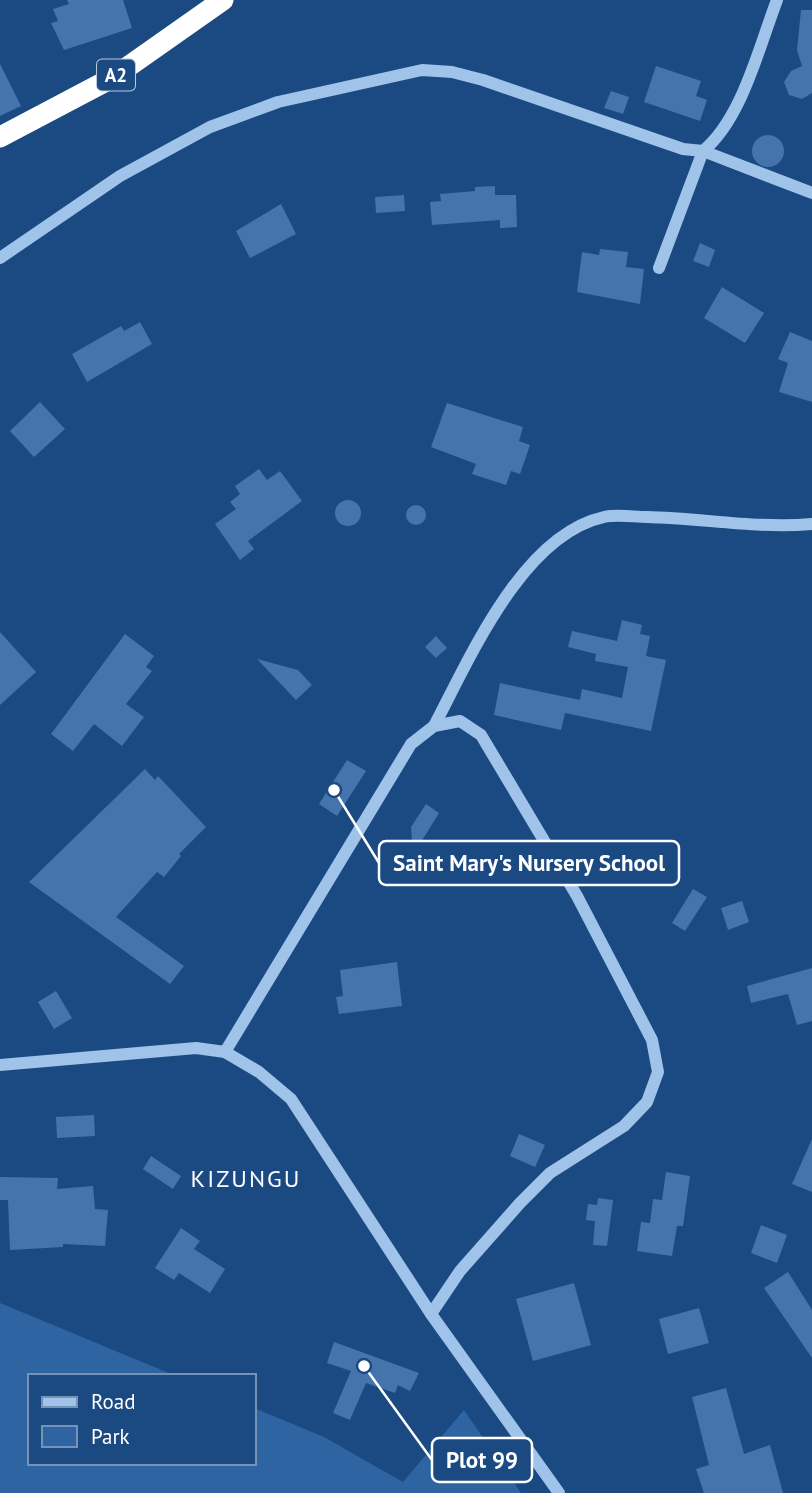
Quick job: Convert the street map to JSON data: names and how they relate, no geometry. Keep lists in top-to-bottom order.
{
  "streets": {
    "highway": ["A2"]
  },
  "districts": ["KIZUNGU"],
  "places": ["Saint Mary's Nursery School", "Plot 99"],
  "legend": ["Road", "Park"]
}
